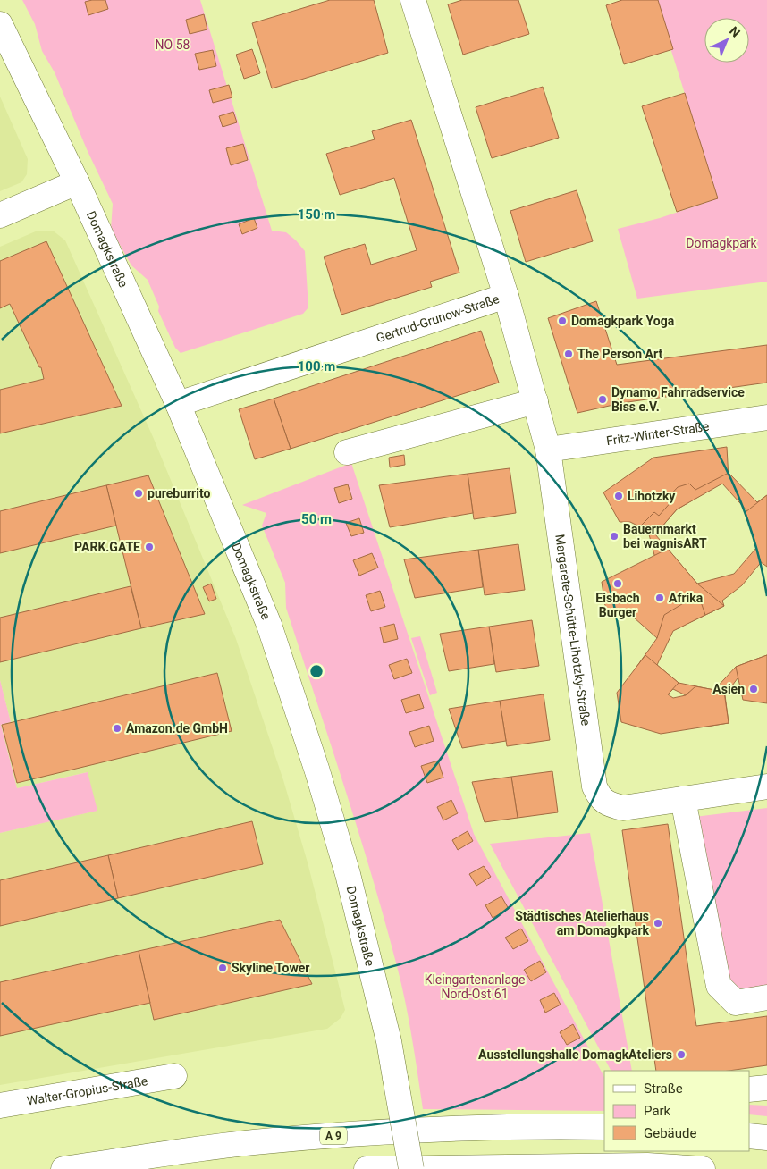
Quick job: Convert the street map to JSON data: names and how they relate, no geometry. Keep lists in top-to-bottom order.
{
  "streets": {
    "main road": [
      "Domagkstraße",
      "Gertrud-Grunow-Straße",
      "Fritz-Winter-Straße",
      "Margarete-Schütte-Lihotzky-Straße",
      "Walter-Gropius-Straße",
      "A 9"
    ]
  },
  "crossings": [
    ["Domagkstraße", "Gertrud-Grunow-Straße"],
    ["Gertrud-Grunow-Straße", "Margarete-Schütte-Lihotzky-Straße"],
    ["Fritz-Winter-Straße", "Margarete-Schütte-Lihotzky-Straße"]
  ],
  "parks": ["NO 58", "Domagkpark", "Kleingartenanlage Nord-Ost 61"],
  "places": [
    "Domagkpark Yoga",
    "The Person Art",
    "Dynamo Fahrradservice Biss e.V.",
    "pureburrito",
    "Lihotzky",
    "Bauernmarkt bei wagnisART",
    "PARK.GATE",
    "Eisbach Burger",
    "Afrika",
    "Asien",
    "Amazon.de GmbH",
    "Städtisches Atelierhaus am Domagkpark",
    "Skyline Tower",
    "Ausstellungshalle DomagkAteliers"
  ],
  "legend": ["Straße", "Park", "Gebäude"],
  "north": "top right",
  "rings": ["150 m", "100 m", "50 m"]
}
